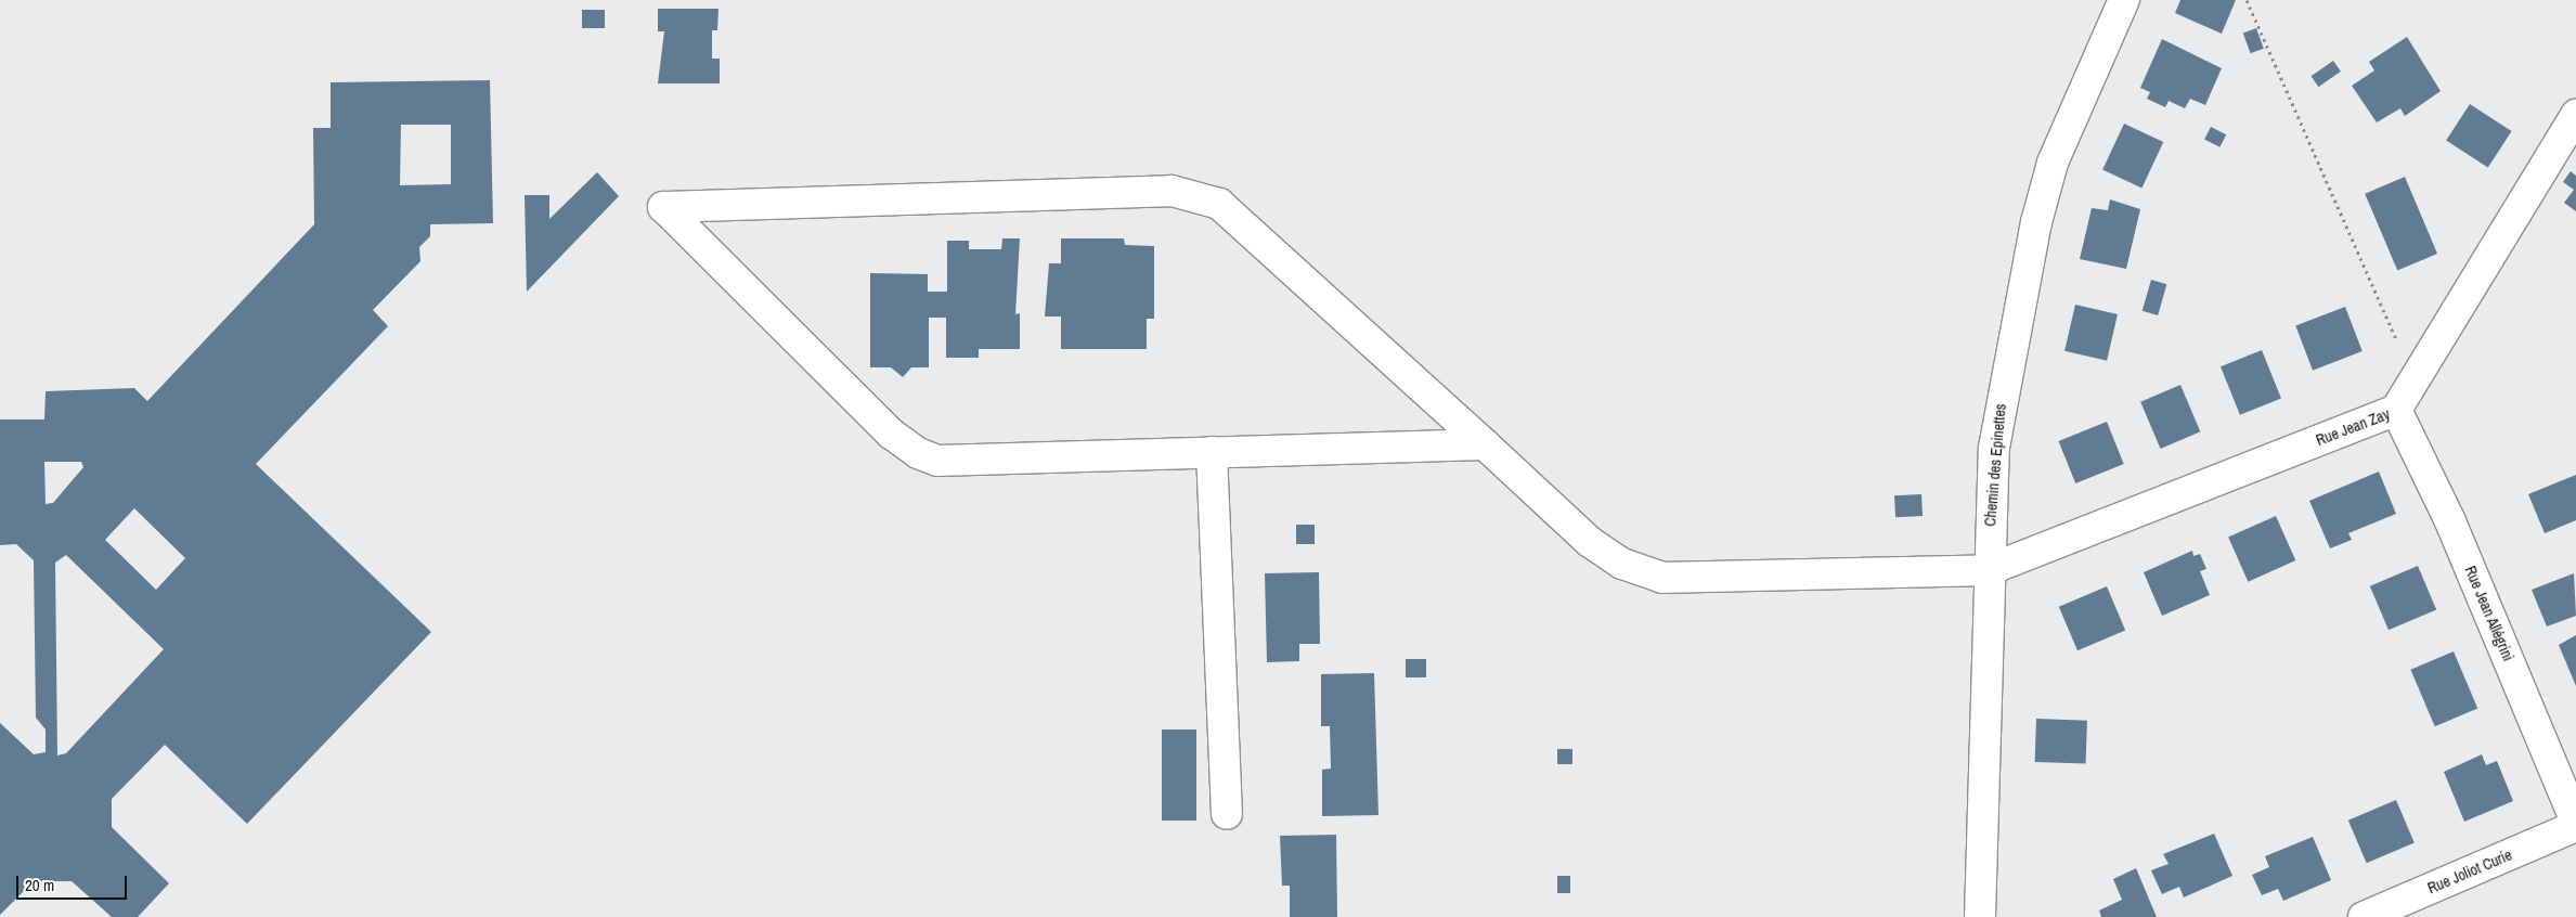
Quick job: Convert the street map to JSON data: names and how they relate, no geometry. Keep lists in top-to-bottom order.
{
  "streets": {
    "street": [
      "Rue Jean Zay",
      "Chemin des Epinettes",
      "Rue Jean Allégrini",
      "Rue Joliot Curie"
    ]
  },
  "crossings": [
    ["Rue Jean Zay", "Chemin des Epinettes"],
    ["Rue Jean Zay", "Rue Jean Allégrini"]
  ],
  "scale_bar": "20 m"
}
